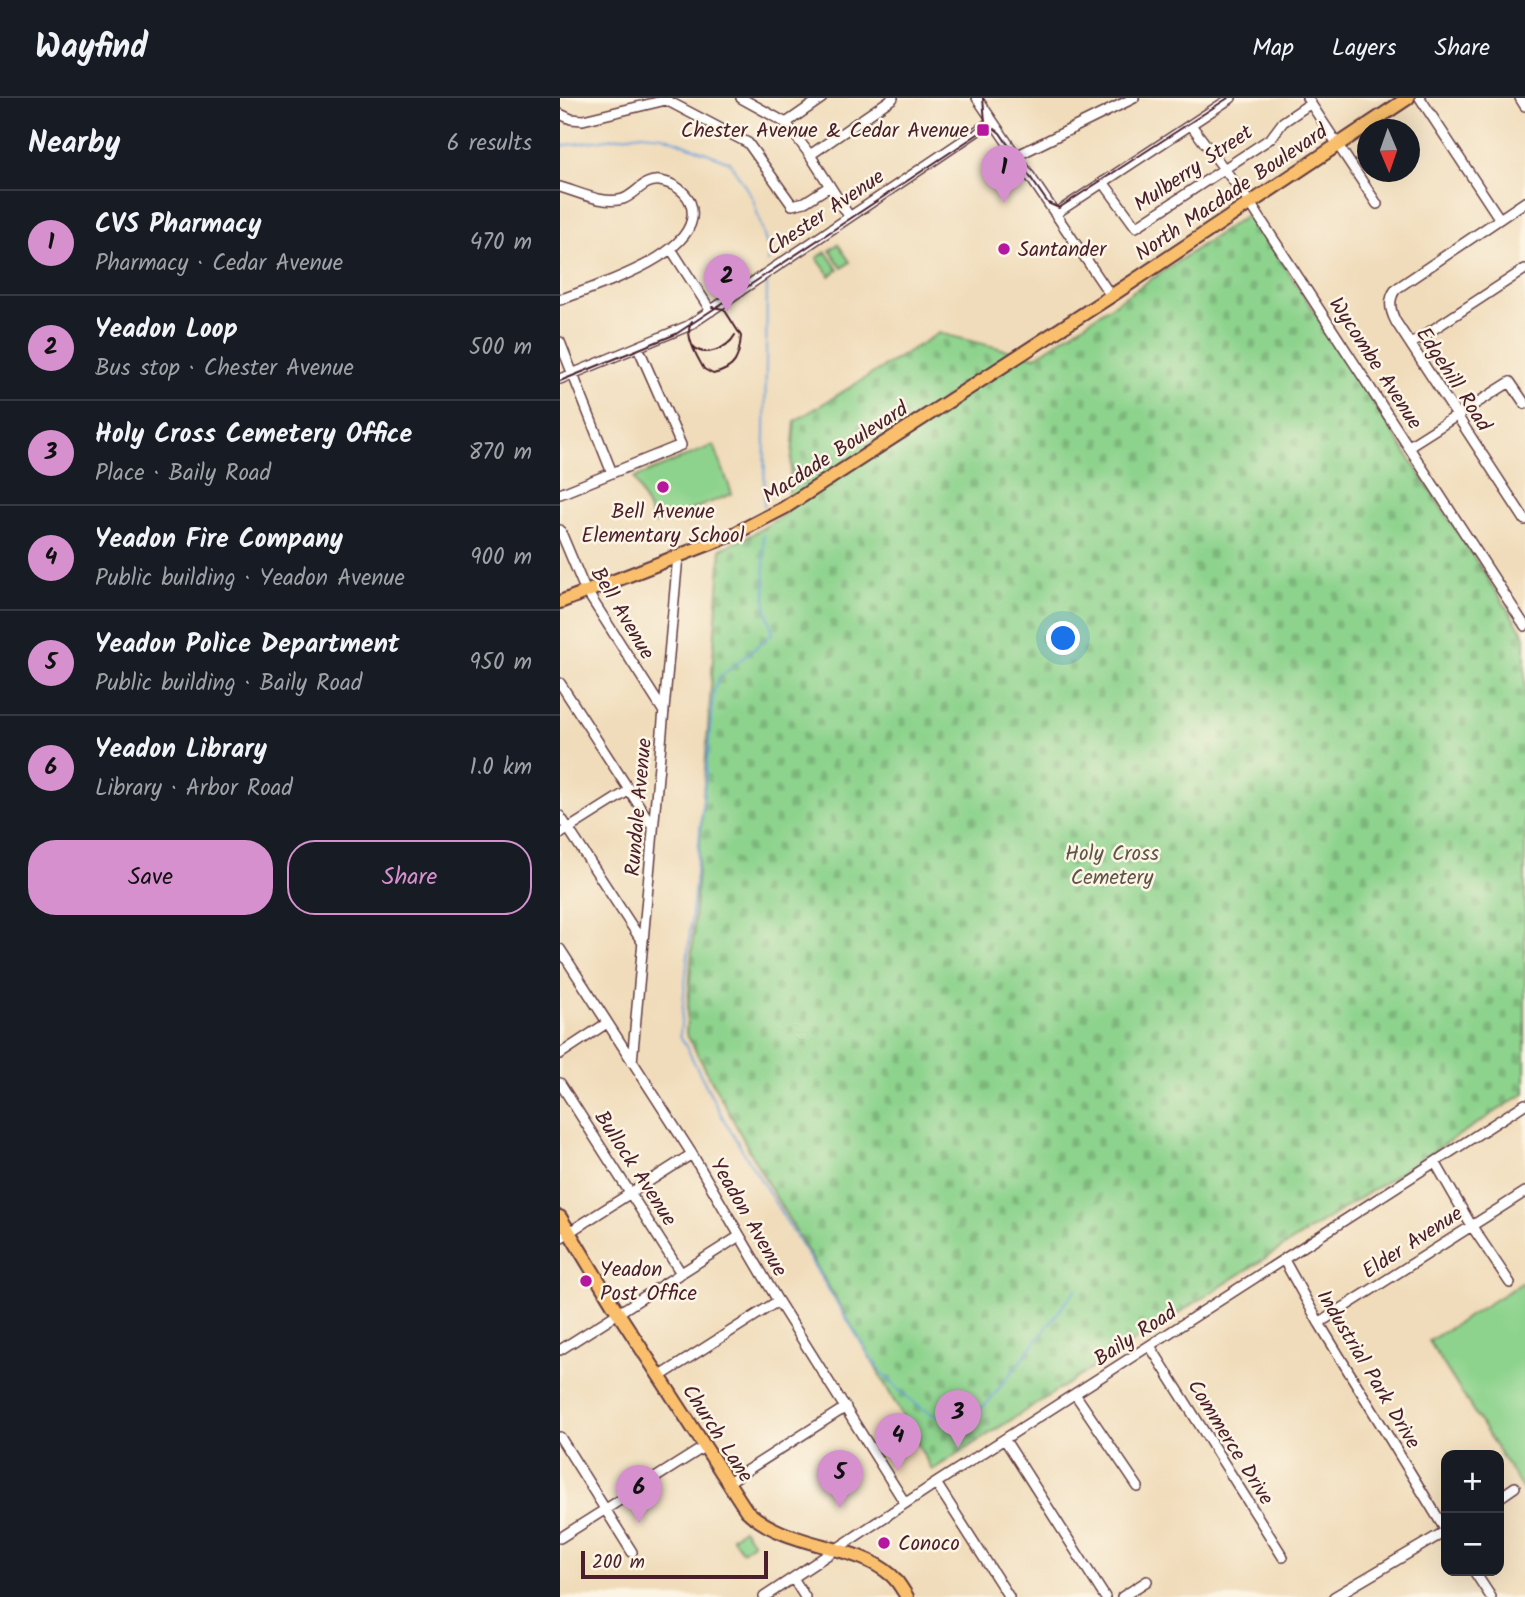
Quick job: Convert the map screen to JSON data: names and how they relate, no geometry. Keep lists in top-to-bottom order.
{
  "streets": {
    "main road": ["North Macdade Boulevard", "Macdade Boulevard", "Church Lane"],
    "street": [
      "Mulberry Street",
      "Chester Avenue",
      "Wycombe Avenue",
      "Edgehill Road",
      "Bell Avenue",
      "Rundale Avenue",
      "Bullock Avenue",
      "Yeadon Avenue",
      "Elder Avenue",
      "Baily Road",
      "Industrial Park Drive",
      "Commerce Drive"
    ]
  },
  "crossings": [
    ["Mulberry Street", "Wycombe Avenue"],
    ["North Macdade Boulevard", "Wycombe Avenue"],
    ["North Macdade Boulevard", "Macdade Boulevard"],
    ["Macdade Boulevard", "Bell Avenue"],
    ["Macdade Boulevard", "Rundale Avenue"],
    ["Bell Avenue", "Rundale Avenue"],
    ["Rundale Avenue", "Yeadon Avenue"],
    ["Yeadon Avenue", "Baily Road"],
    ["Elder Avenue", "Industrial Park Drive"],
    ["Baily Road", "Industrial Park Drive"],
    ["Baily Road", "Church Lane"],
    ["Baily Road", "Commerce Drive"]
  ],
  "parks": ["Holy Cross Cemetery"],
  "places": {
    "transit": ["Chester Avenue & Cedar Avenue"],
    "other": [
      "Santander",
      "Bell Avenue Elementary School",
      "Yeadon Post Office",
      "Conoco"
    ]
  },
  "scale_bar": "200 m",
  "north": "bottom",
  "page": {
    "header": "Wayfind",
    "nav": ["Map", "Layers", "Share"],
    "heading": ["Nearby", "6 results"],
    "pins": [
      "1",
      "2",
      "3",
      "4",
      "5",
      "6"
    ],
    "list": [
      {
        "mark": "1",
        "name": "CVS Pharmacy",
        "note": "Pharmacy · Cedar Avenue",
        "value": "470 m"
      },
      {
        "mark": "2",
        "name": "Yeadon Loop",
        "note": "Bus stop · Chester Avenue",
        "value": "500 m"
      },
      {
        "mark": "3",
        "name": "Holy Cross Cemetery Office",
        "note": "Place · Baily Road",
        "value": "870 m"
      },
      {
        "mark": "4",
        "name": "Yeadon Fire Company",
        "note": "Public building · Yeadon Avenue",
        "value": "900 m"
      },
      {
        "mark": "5",
        "name": "Yeadon Police Department",
        "note": "Public building · Baily Road",
        "value": "950 m"
      },
      {
        "mark": "6",
        "name": "Yeadon Library",
        "note": "Library · Arbor Road",
        "value": "1.0 km"
      }
    ],
    "buttons": ["Save", "Share"],
    "map_buttons": ["+", "−"],
    "scale": "200 m"
  }
}
